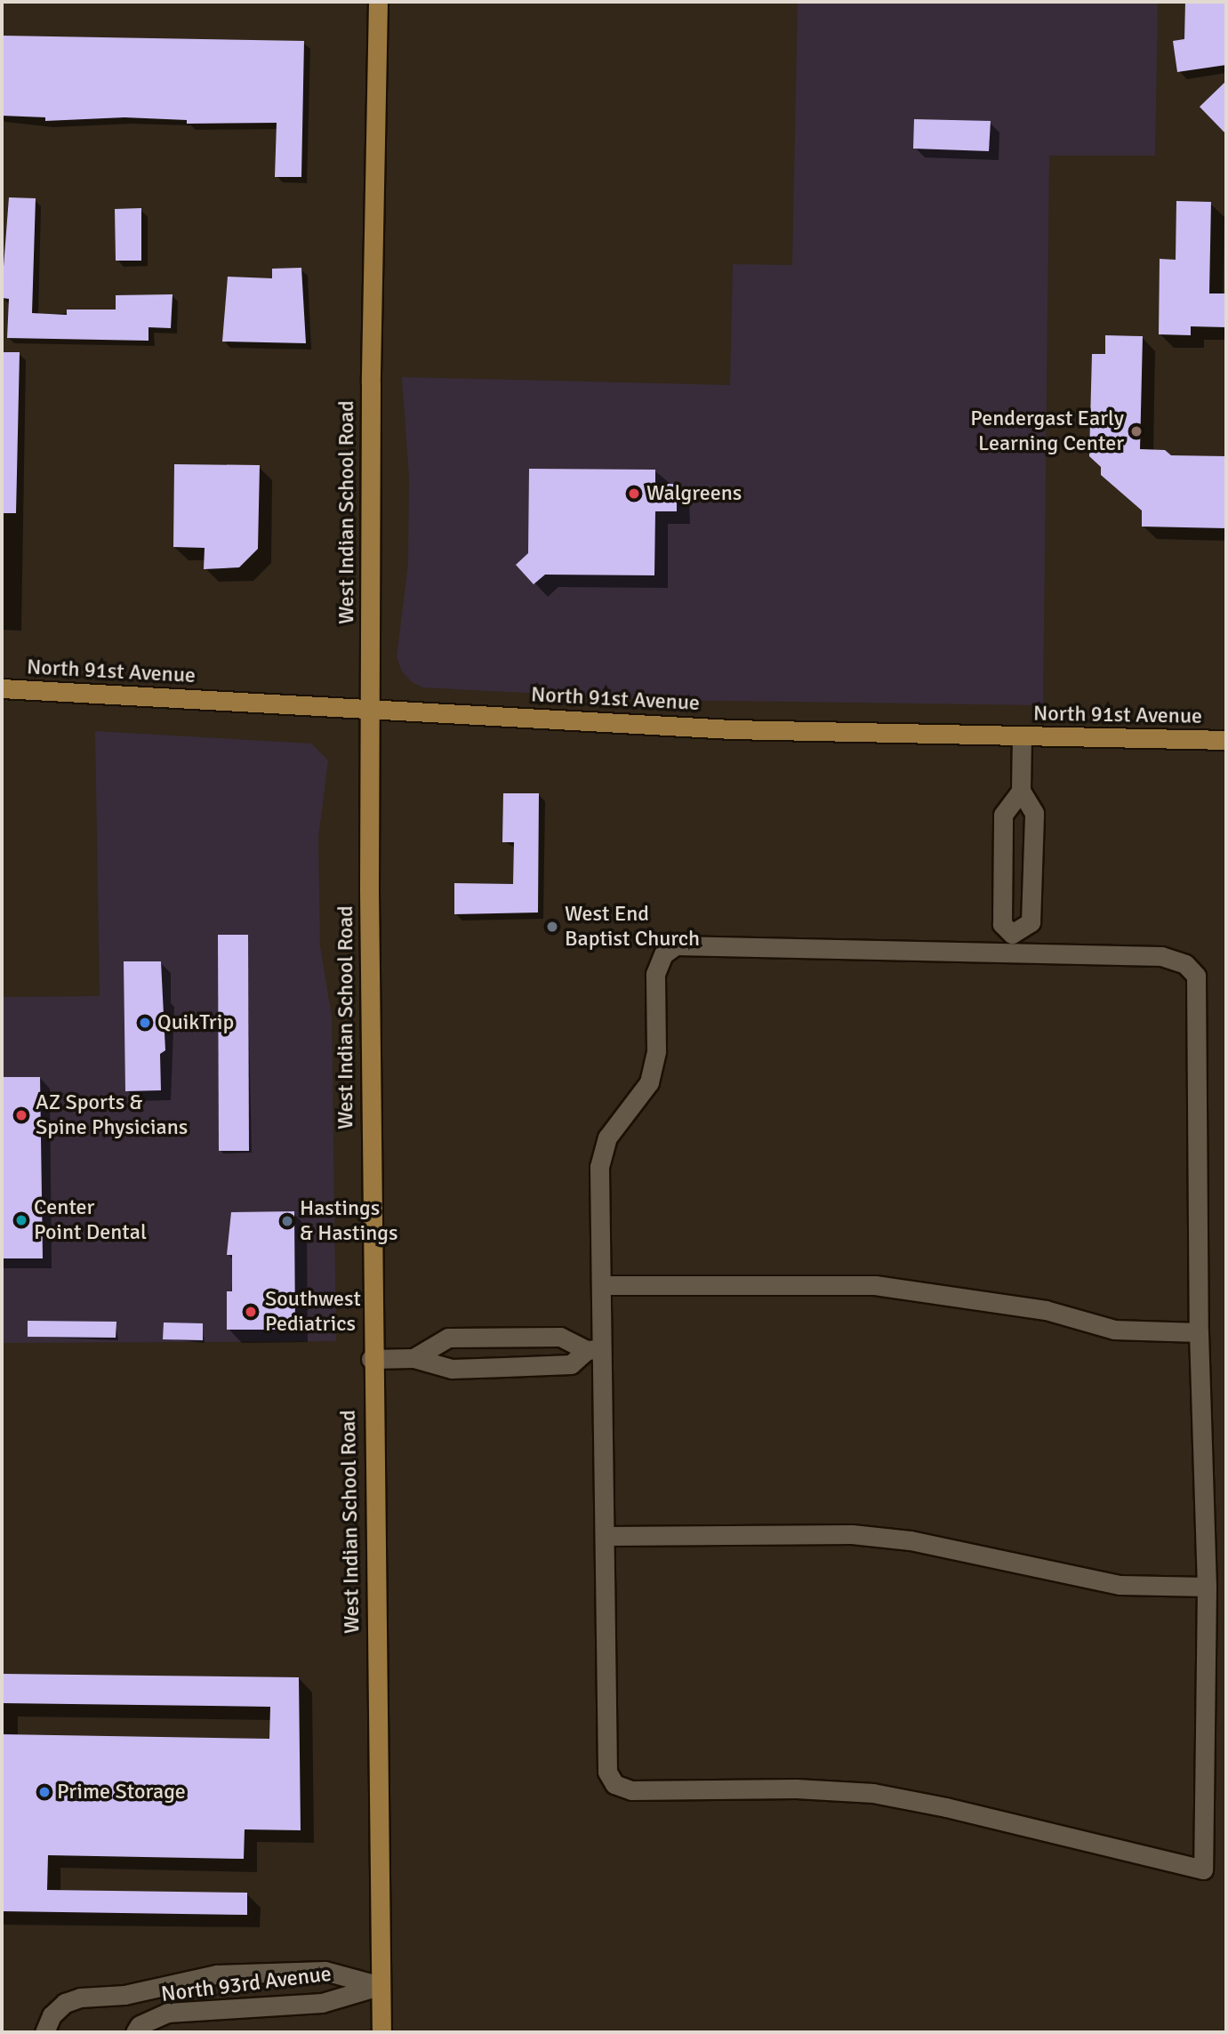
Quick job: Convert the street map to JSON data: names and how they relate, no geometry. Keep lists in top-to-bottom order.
{
  "streets": {
    "main road": ["West Indian School Road", "North 91st Avenue"],
    "street": ["North 93rd Avenue"]
  },
  "crossings": [
    ["West Indian School Road", "North 91st Avenue"],
    ["West Indian School Road", "North 93rd Avenue"]
  ],
  "places": [
    "Pendergast Early Learning Center",
    "Walgreens",
    "West End Baptist Church",
    "QuikTrip",
    "AZ Sports & Spine Physicians",
    "Center Point Dental",
    "Hastings & Hastings",
    "Southwest Pediatrics",
    "Prime Storage"
  ]
}
